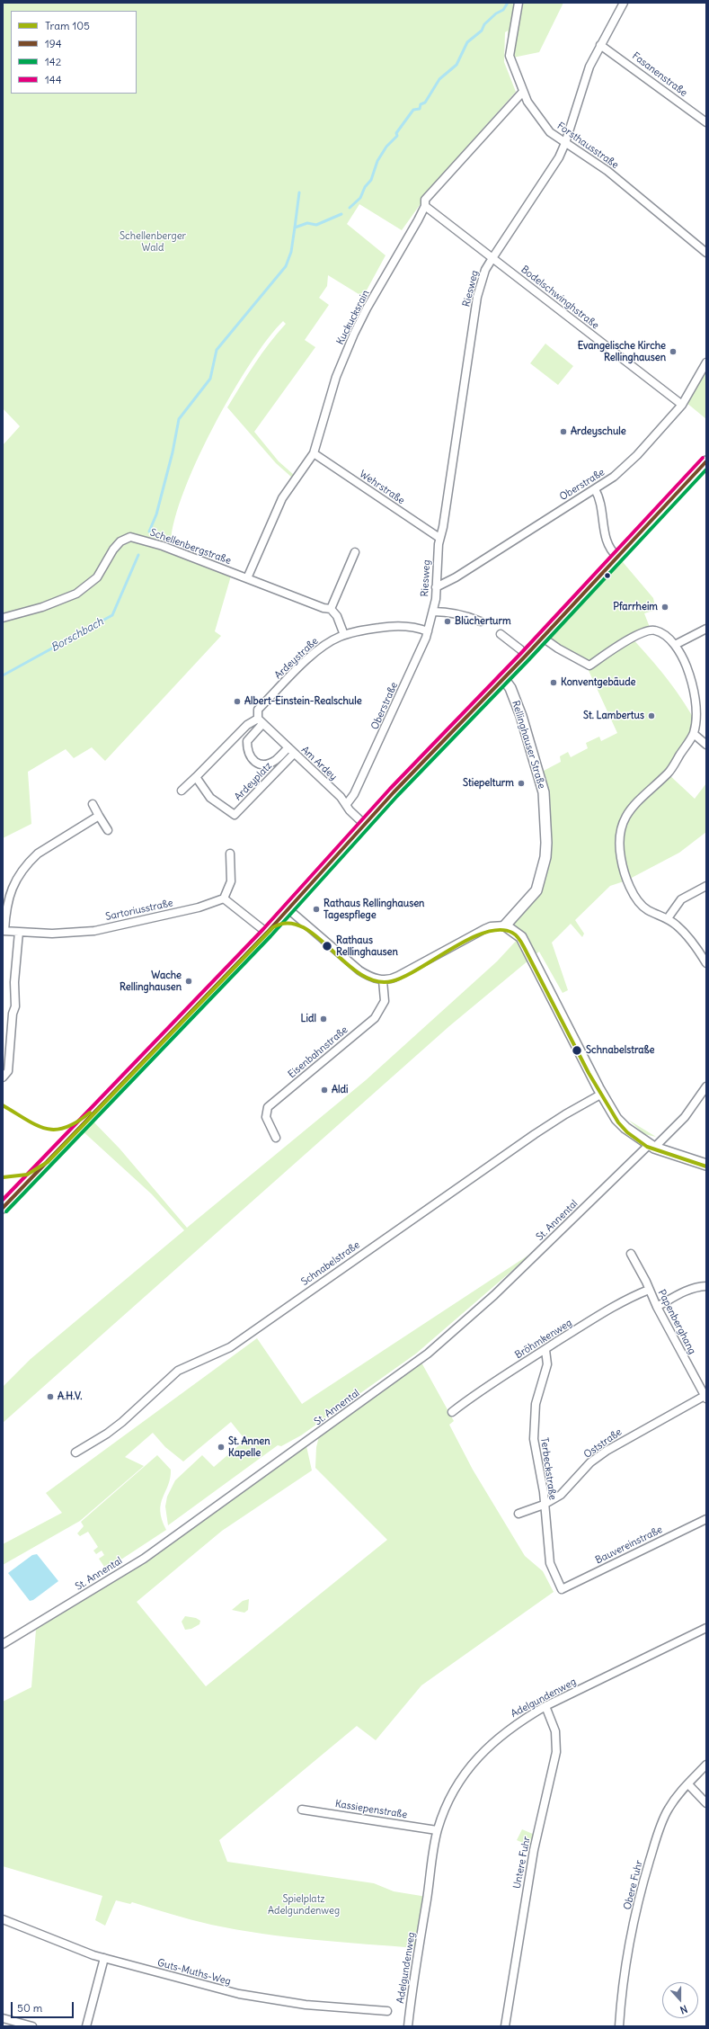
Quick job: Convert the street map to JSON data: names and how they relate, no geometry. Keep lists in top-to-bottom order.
{
  "streets": {
    "main road": ["Rellinghauser Straße"],
    "street": [
      "Fasanenstraße",
      "Forsthausstraße",
      "Riesweg",
      "Bodelschwinghstraße",
      "Kuckucksrain",
      "Oberstraße",
      "Wehrstraße",
      "Schellenbergstraße",
      "Ardeystraße",
      "Am Ardey",
      "Ardeyplatz",
      "Sartoriusstraße",
      "Eisenbahnstraße",
      "St. Annental",
      "Schnabelstraße",
      "Papenberghang",
      "Bröhmkenweg",
      "Oststraße",
      "Terbeckstraße",
      "Bauvereinstraße",
      "Adelgundenweg",
      "Kassiepenstraße",
      "Untere Fuhr",
      "Obere Fuhr",
      "Guts-Muths-Weg"
    ]
  },
  "crossings": [
    ["Fasanenstraße", "Riesweg"],
    ["Forsthausstraße", "Riesweg"],
    ["Forsthausstraße", "Kuckucksrain"],
    ["Riesweg", "Bodelschwinghstraße"],
    ["Riesweg", "Oberstraße"],
    ["Riesweg", "Wehrstraße"],
    ["Bodelschwinghstraße", "Kuckucksrain"],
    ["Bodelschwinghstraße", "Oberstraße"],
    ["Kuckucksrain", "Wehrstraße"],
    ["Kuckucksrain", "Schellenbergstraße"],
    ["Oberstraße", "Ardeystraße"],
    ["Oberstraße", "Am Ardey"],
    ["Ardeystraße", "Am Ardey"],
    ["Ardeystraße", "Ardeyplatz"],
    ["Am Ardey", "Ardeyplatz"],
    ["Papenberghang", "Bröhmkenweg"],
    ["Papenberghang", "Oststraße"],
    ["Bröhmkenweg", "Terbeckstraße"],
    ["Oststraße", "Terbeckstraße"],
    ["Terbeckstraße", "Bauvereinstraße"],
    ["Adelgundenweg", "Kassiepenstraße"],
    ["Adelgundenweg", "Untere Fuhr"]
  ],
  "water": ["Borschbach"],
  "parks": ["Schellenberger Wald", "Spielplatz Adelgundenweg"],
  "places": [
    "Evangelische Kirche Rellinghausen",
    "Ardeyschule",
    "Pfarrheim",
    "Blücherturm",
    "Konventgebäude",
    "Albert-Einstein-Realschule",
    "St. Lambertus",
    "Stiepelturm",
    "Rathaus Rellinghausen Tagespflege",
    "Rathaus Rellinghausen",
    "Wache Rellinghausen",
    "Lidl",
    "Schnabelstraße",
    "Aldi",
    "A.H.V.",
    "St. Annen Kapelle"
  ],
  "lines": [
    "transit line 144",
    "transit line 194",
    "transit line 142",
    "tram line 105"
  ],
  "legend": [
    "Tram 105",
    "194",
    "142",
    "144"
  ],
  "scale_bar": "50 m",
  "north": "bottom"
}
